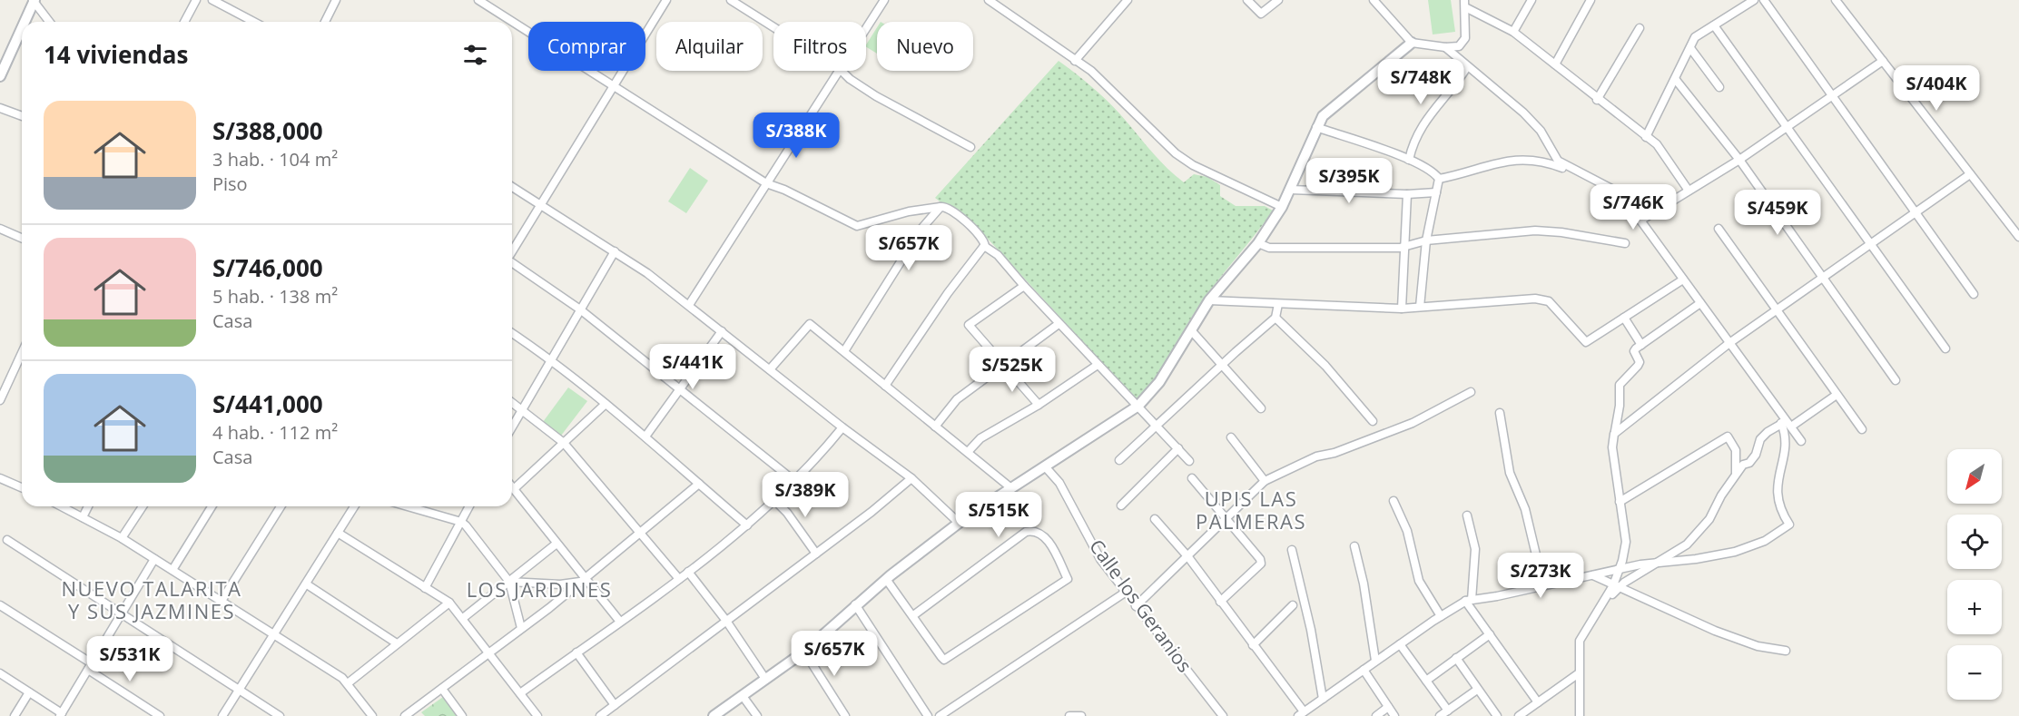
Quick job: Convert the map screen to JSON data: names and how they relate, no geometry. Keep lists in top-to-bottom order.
{
  "streets": {
    "street": ["Calle los Geranios"]
  },
  "districts": ["UPIS LAS PALMERAS", "NUEVO TALARITA Y SUS JAZMINES", "LOS JARDINES"],
  "north": "bottom left",
  "page": {
    "chip": [
      "Comprar",
      "Alquilar",
      "Filtros",
      "Nuevo"
    ],
    "heading": "14 viviendas",
    "price": [
      "S/748K",
      "S/404K",
      "S/388K",
      "S/395K",
      "S/746K",
      "S/459K",
      "S/657K",
      "S/441K",
      "S/525K",
      "S/389K",
      "S/515K",
      "S/273K",
      "S/657K",
      "S/531K"
    ],
    "list": [
      {
        "name": "S/388,000",
        "note": "3 hab. · 104 m² · Piso"
      },
      {
        "name": "S/746,000",
        "note": "5 hab. · 138 m² · Casa"
      },
      {
        "name": "S/441,000",
        "note": "4 hab. · 112 m² · Casa"
      }
    ],
    "map_buttons": ["+", "−"]
  }
}
